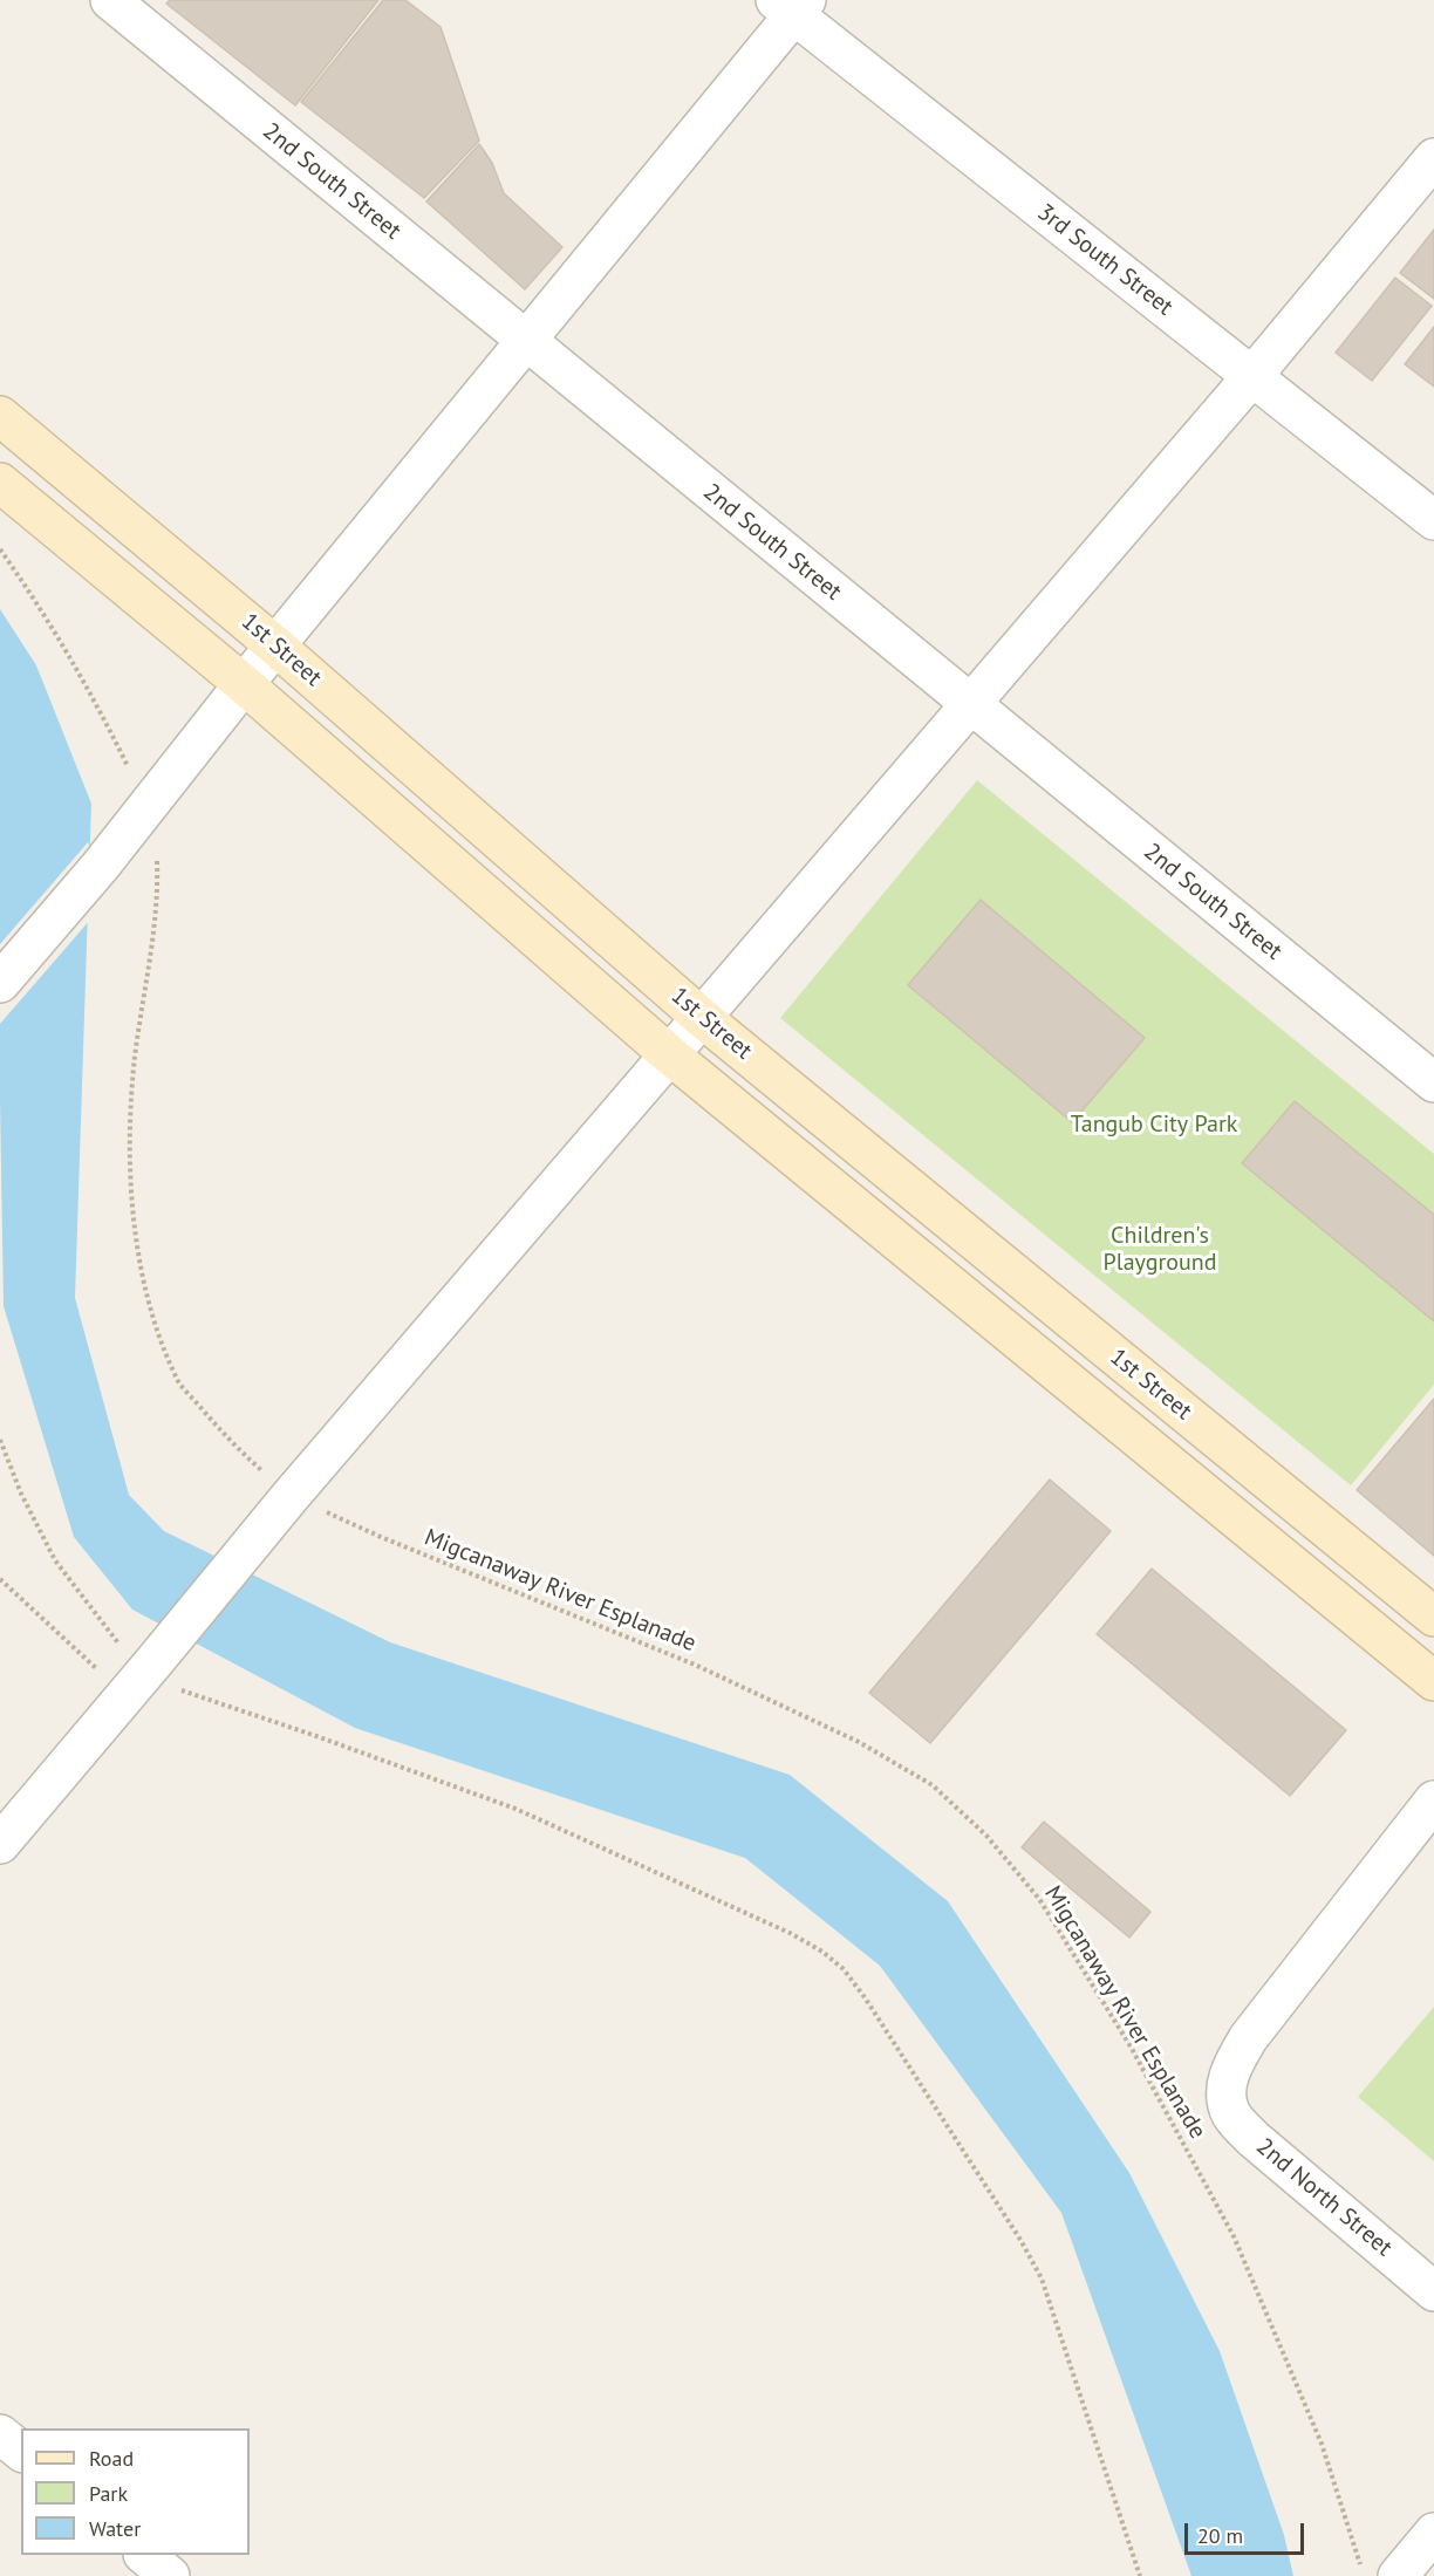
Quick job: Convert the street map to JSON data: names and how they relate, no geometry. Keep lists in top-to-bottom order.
{
  "streets": {
    "main road": ["1st Street"],
    "street": ["2nd South Street", "3rd South Street", "2nd North Street"],
    "path": ["Migcanaway River Esplanade"]
  },
  "parks": ["Tangub City Park", "Children's Playground"],
  "legend": ["Road", "Park", "Water"],
  "scale_bar": "20 m"
}
